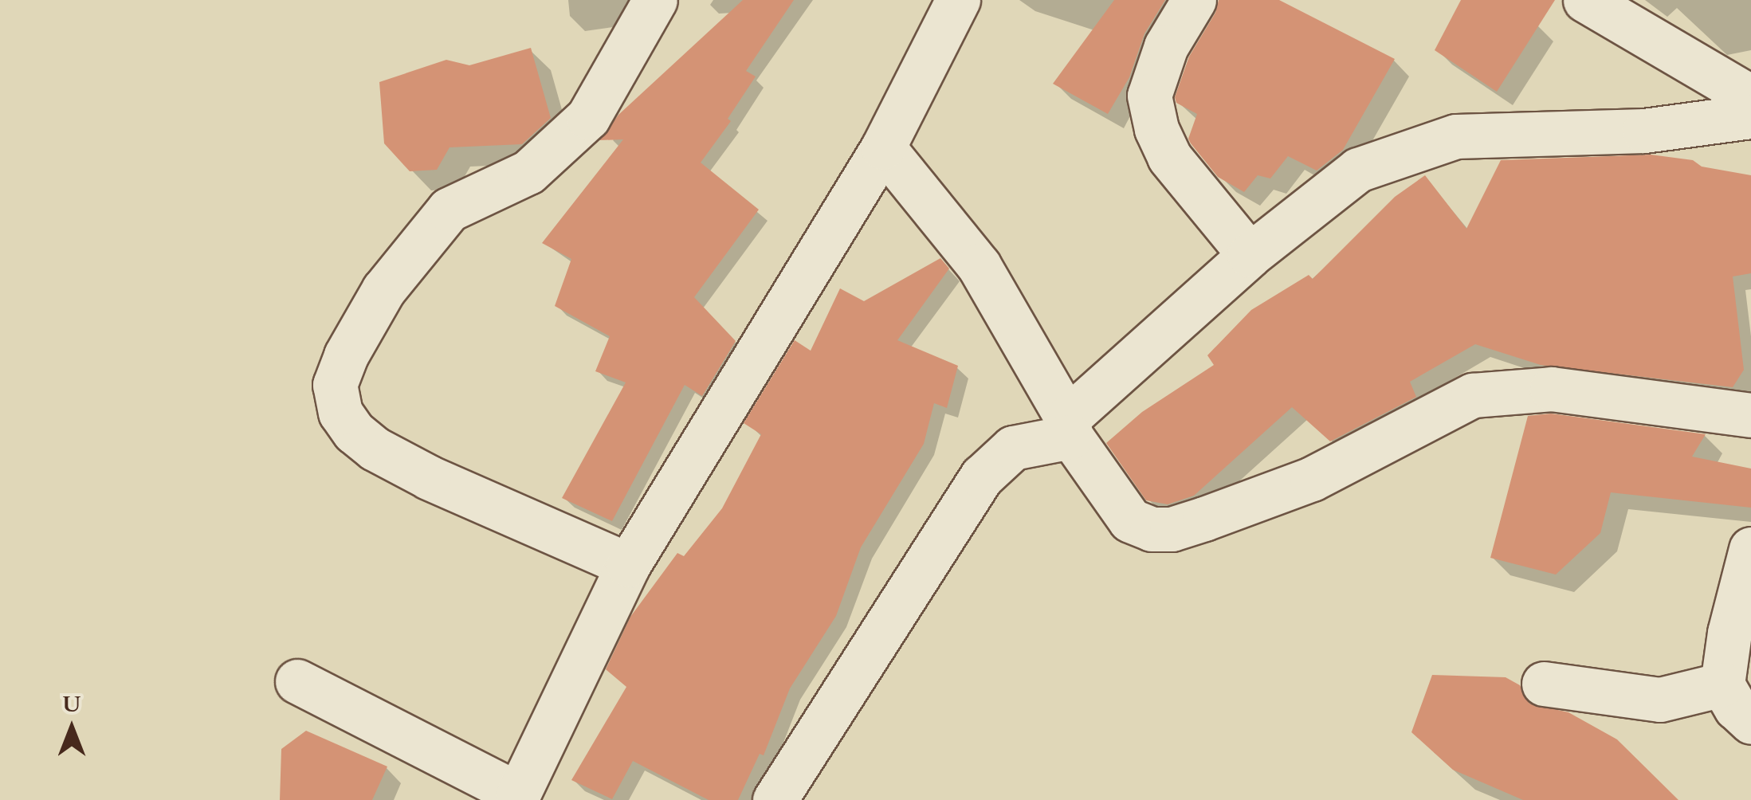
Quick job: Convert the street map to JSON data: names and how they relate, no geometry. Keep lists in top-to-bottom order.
{
  "north": "top"
}
